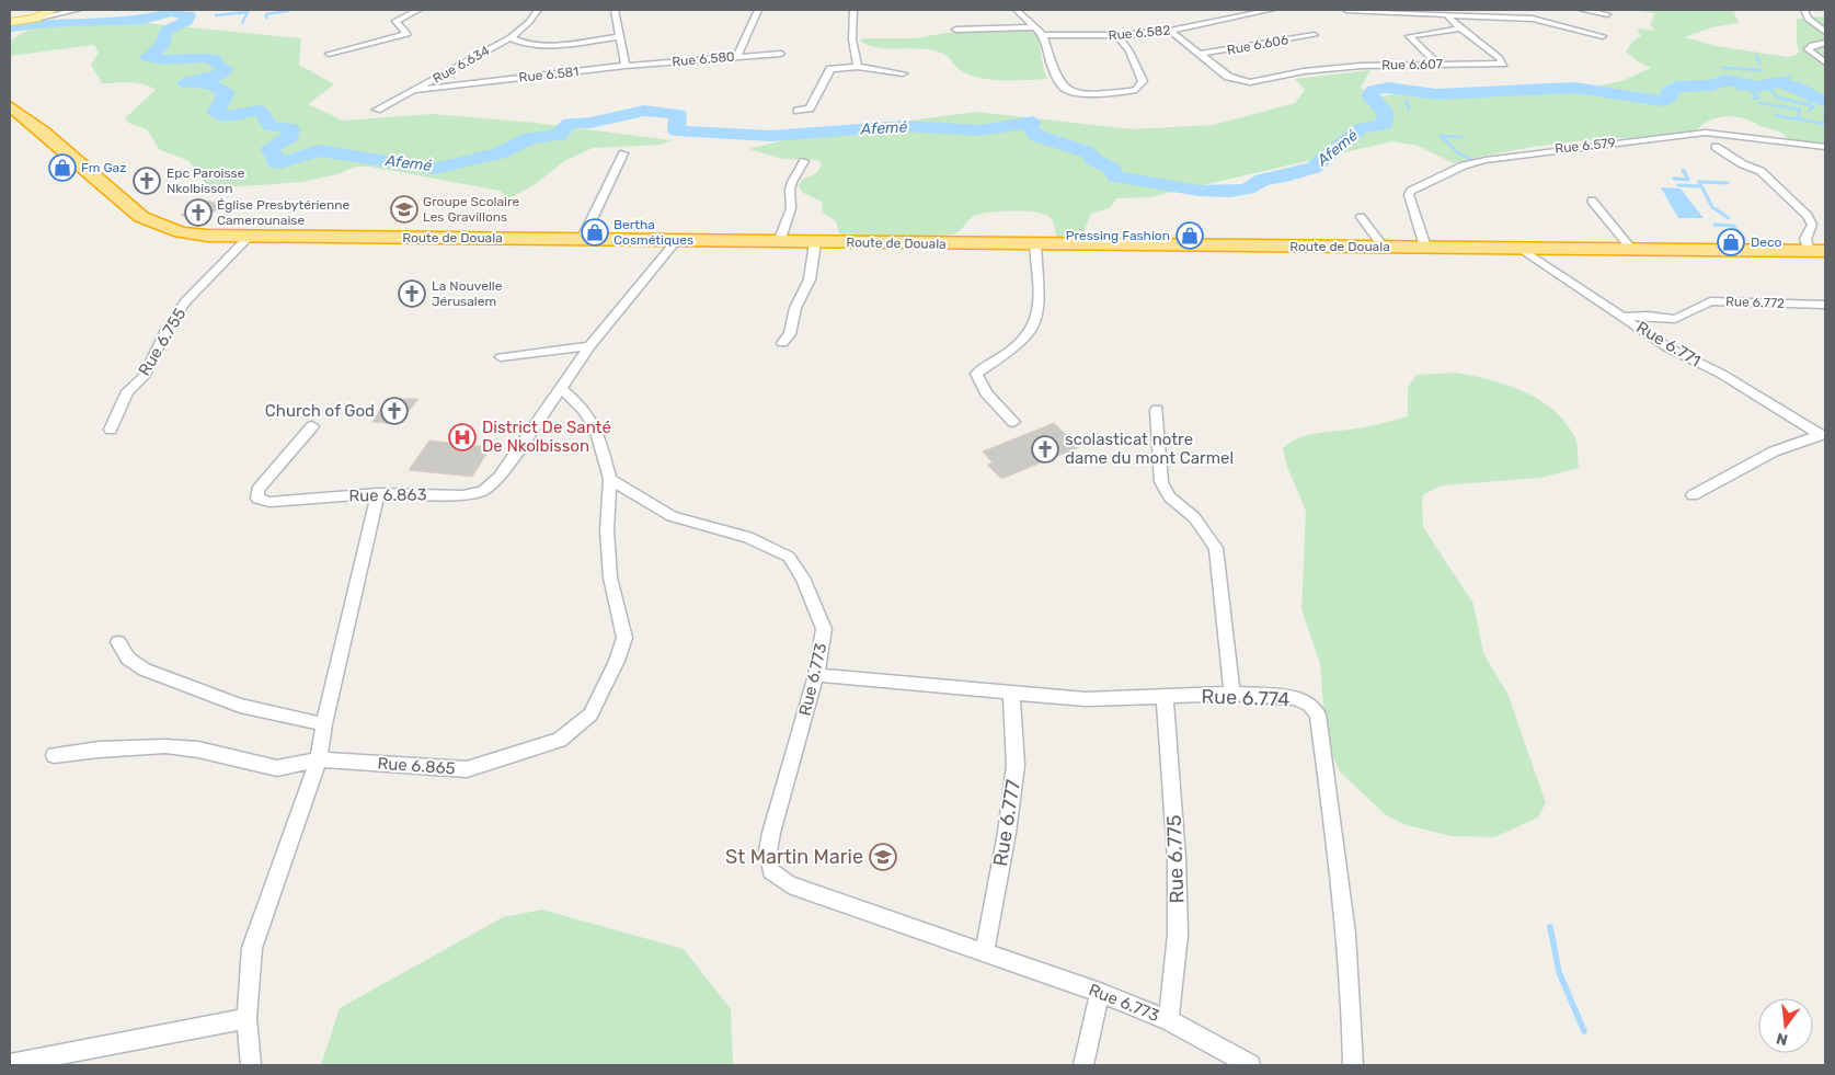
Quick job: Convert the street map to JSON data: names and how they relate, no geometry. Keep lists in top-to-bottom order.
{
  "streets": {
    "highway": ["Route de Douala"],
    "street": [
      "Rue 6.582",
      "Rue 6.606",
      "Rue 6.580",
      "Rue 6.634",
      "Rue 6.607",
      "Rue 6.581",
      "Rue 6.579",
      "Rue 6.772",
      "Rue 6.755",
      "Rue 6.771",
      "Rue 6.863",
      "Rue 6.773",
      "Rue 6.774",
      "Rue 6.865",
      "Rue 6.777",
      "Rue 6.775"
    ]
  },
  "crossings": [
    ["Rue 6.606", "Rue 6.607"],
    ["Rue 6.580", "Rue 6.581"],
    ["Rue 6.634", "Rue 6.581"],
    ["Rue 6.579", "Route de Douala"],
    ["Route de Douala", "Rue 6.755"],
    ["Route de Douala", "Rue 6.771"],
    ["Rue 6.772", "Rue 6.771"],
    ["Rue 6.773", "Rue 6.774"],
    ["Rue 6.773", "Rue 6.865"],
    ["Rue 6.773", "Rue 6.777"],
    ["Rue 6.773", "Rue 6.775"],
    ["Rue 6.774", "Rue 6.777"],
    ["Rue 6.774", "Rue 6.775"]
  ],
  "water": ["Afemé"],
  "places": {
    "shop": [
      "Fm Gaz",
      "Bertha Cosmétiques",
      "Pressing Fashion",
      "Deco"
    ],
    "church": [
      "Epc Paroisse Nkolbisson",
      "Église Presbytérienne Camerounaise",
      "La Nouvelle Jérusalem",
      "Church of God",
      "scolasticat notre dame du mont Carmel"
    ],
    "school or university": ["Groupe Scolaire Les Gravillons", "St Martin Marie"],
    "hospital": ["District De Santé De Nkolbisson"]
  },
  "north": "bottom"
}
